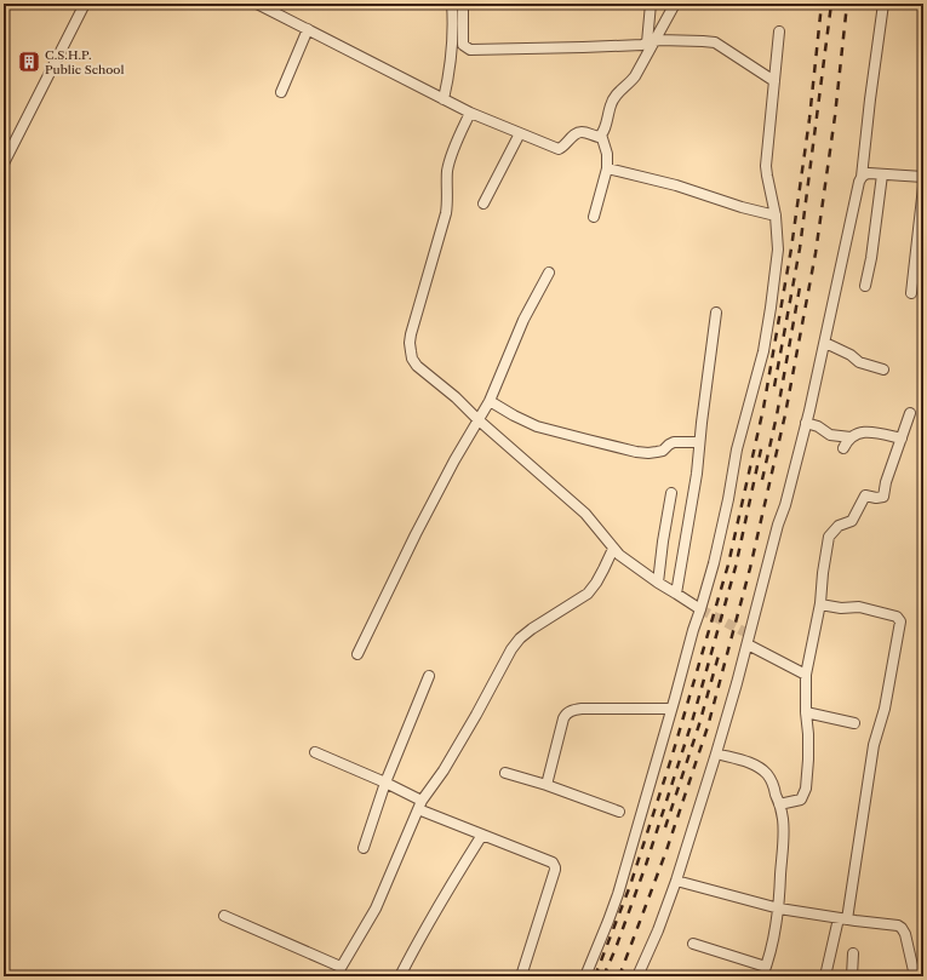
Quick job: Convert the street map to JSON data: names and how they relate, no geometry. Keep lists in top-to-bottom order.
{
  "places": {
    "building": ["C.S.H.P. Public School"]
  }
}
